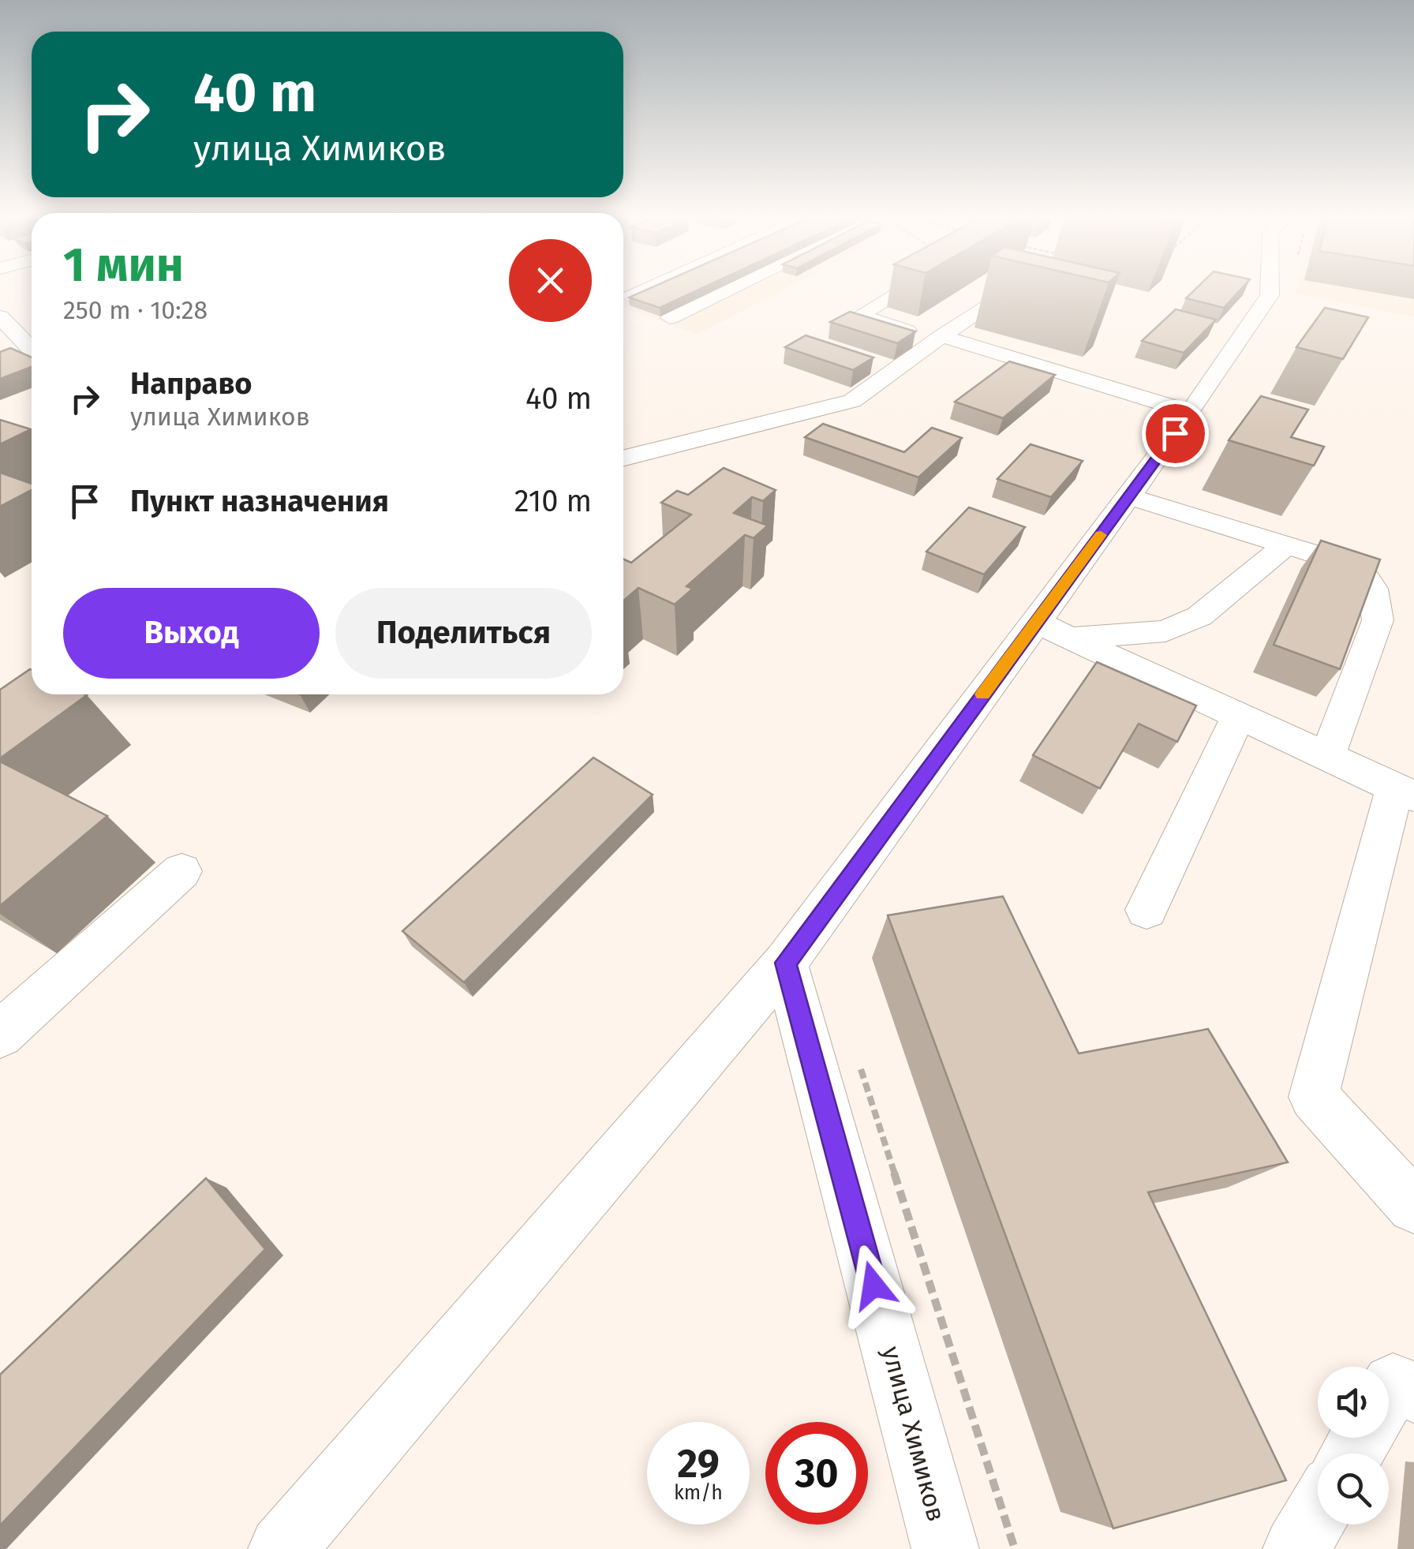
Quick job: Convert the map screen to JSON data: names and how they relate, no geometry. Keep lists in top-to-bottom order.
{
  "streets": {
    "street": ["улица Химиков"]
  },
  "page": {
    "turn": ["40 m", "улица Химиков"],
    "heading": ["1 мин", "250 m · 10:28"],
    "list": [
      {
        "name": "Направо",
        "note": "улица Химиков",
        "value": "40 m"
      },
      {
        "name": "Пункт назначения",
        "value": "210 m"
      }
    ],
    "buttons": ["Выход", "Поделиться"],
    "speed": "29 km/h",
    "limit": "30"
  }
}
